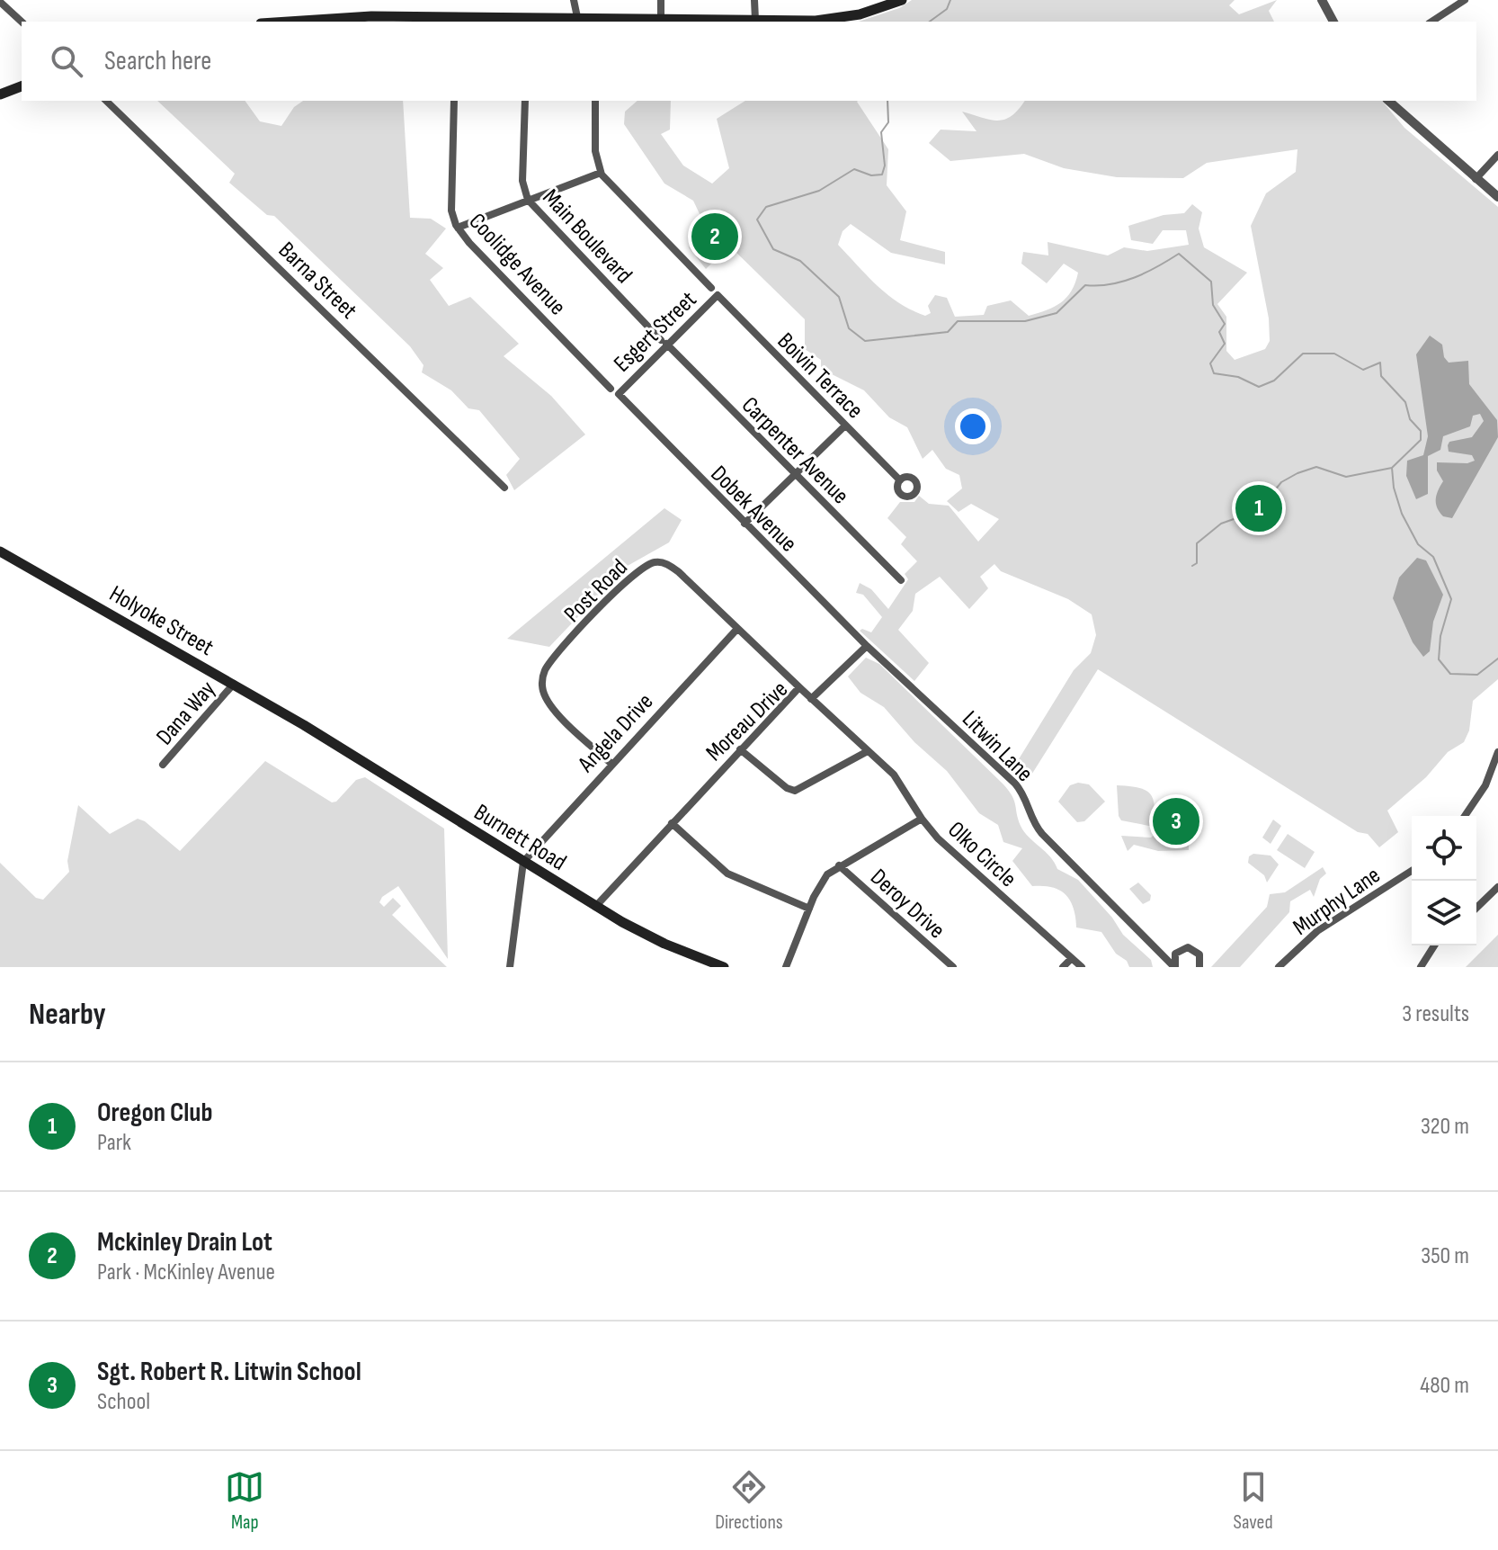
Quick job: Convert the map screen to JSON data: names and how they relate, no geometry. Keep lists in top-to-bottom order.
{
  "streets": {
    "main road": ["Holyoke Street", "Burnett Road"],
    "street": [
      "Main Boulevard",
      "Coolidge Avenue",
      "Barna Street",
      "Esgert Street",
      "Boivin Terrace",
      "Carpenter Avenue",
      "Dobek Avenue",
      "Post Road",
      "Dana Way",
      "Moreau Drive",
      "Angela Drive",
      "Litwin Lane",
      "Olko Circle",
      "Murphy Lane",
      "Deroy Drive"
    ]
  },
  "crossings": [
    ["Main Boulevard", "Esgert Street"],
    ["Main Boulevard", "Carpenter Avenue"],
    ["Esgert Street", "Boivin Terrace"],
    ["Esgert Street", "Carpenter Avenue"],
    ["Esgert Street", "Dobek Avenue"],
    ["Dobek Avenue", "Litwin Lane"],
    ["Post Road", "Moreau Drive"],
    ["Post Road", "Angela Drive"],
    ["Holyoke Street", "Dana Way"],
    ["Holyoke Street", "Burnett Road"],
    ["Moreau Drive", "Burnett Road"],
    ["Moreau Drive", "Olko Circle"],
    ["Angela Drive", "Burnett Road"],
    ["Olko Circle", "Deroy Drive"]
  ],
  "page": {
    "search": "Search here",
    "pins": ["2", "1", "3"],
    "heading": ["Nearby", "3 results"],
    "list": [
      {
        "mark": "1",
        "name": "Oregon Club",
        "note": "Park",
        "value": "320 m"
      },
      {
        "mark": "2",
        "name": "Mckinley Drain Lot",
        "note": "Park · McKinley Avenue",
        "value": "350 m"
      },
      {
        "mark": "3",
        "name": "Sgt. Robert R. Litwin School",
        "note": "School",
        "value": "480 m"
      }
    ],
    "nav": ["Map", "Directions", "Saved"]
  }
}
